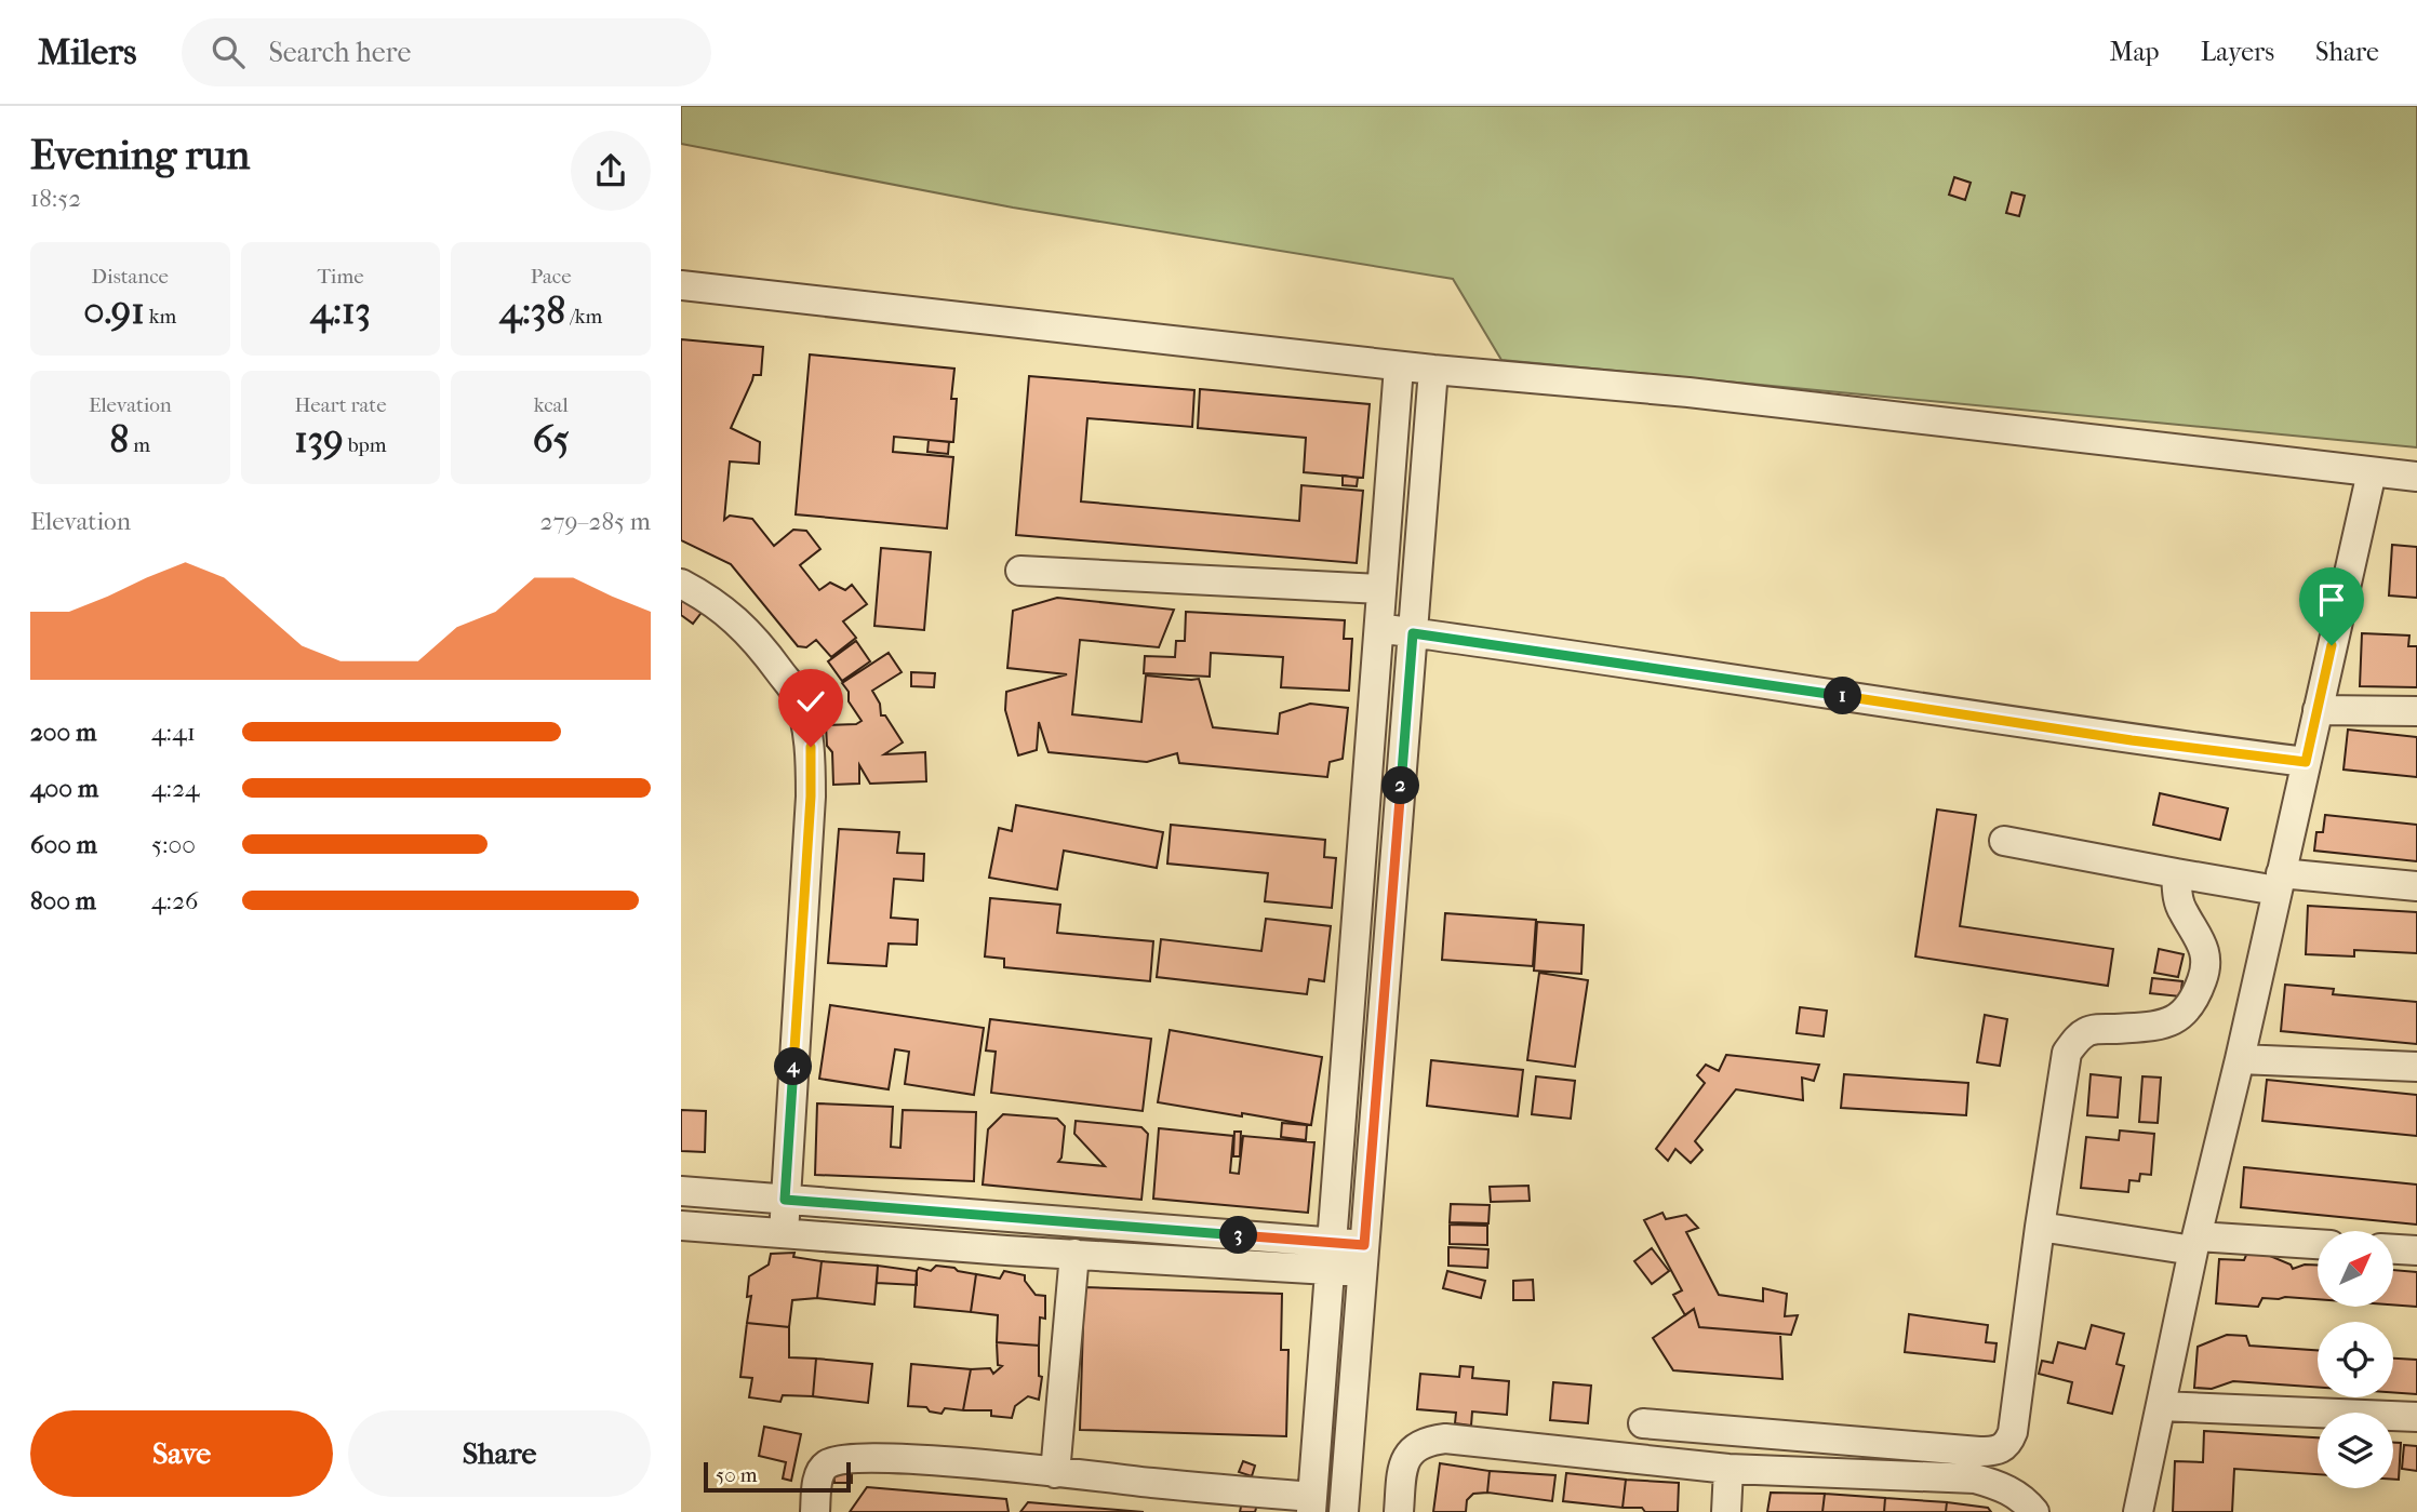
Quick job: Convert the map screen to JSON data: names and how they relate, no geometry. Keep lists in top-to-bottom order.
{
  "scale_bar": "50 m",
  "north": "top right",
  "page": {
    "header": "Milers",
    "search": "Search here",
    "nav": ["Map", "Layers", "Share"],
    "heading": ["Evening run", "18:52"],
    "stats": [
      ["Distance", "0.91 km"],
      ["Time", "4:13"],
      ["Pace", "4:38 /km"],
      ["Elevation", "8 m"],
      ["Heart rate", "139 bpm"],
      ["kcal", "65"]
    ],
    "chart": ["Elevation", "279–285 m"],
    "pins": [
      "1",
      "2",
      "4",
      "3"
    ],
    "list": [
      {
        "name": "200 m",
        "note": "4:41"
      },
      {
        "name": "400 m",
        "note": "4:24"
      },
      {
        "name": "600 m",
        "note": "5:00"
      },
      {
        "name": "800 m",
        "note": "4:26"
      }
    ],
    "buttons": ["Save", "Share"],
    "scale": "50 m"
  }
}
